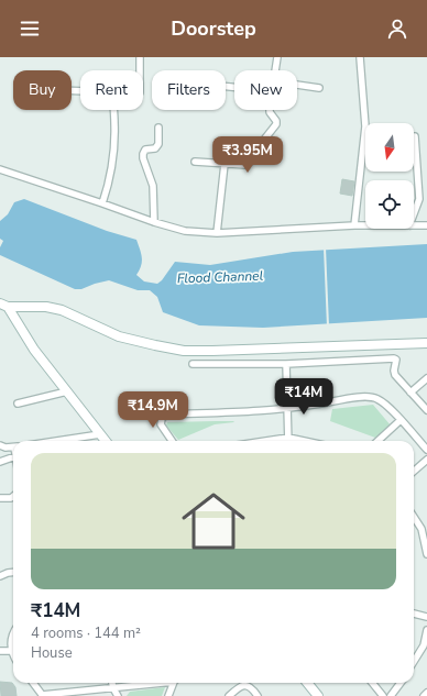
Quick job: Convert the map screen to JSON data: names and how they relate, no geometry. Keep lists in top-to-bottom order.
{
  "water": ["Flood Channel"],
  "north": "bottom",
  "page": {
    "header": "Doorstep",
    "chip": [
      "Buy",
      "Rent",
      "Filters",
      "New"
    ],
    "price": ["₹3.95M", "₹14M", "₹14.9M"],
    "list": [
      {
        "name": "₹14M",
        "note": "4 rooms · 144 m² · House"
      }
    ]
  }
}
